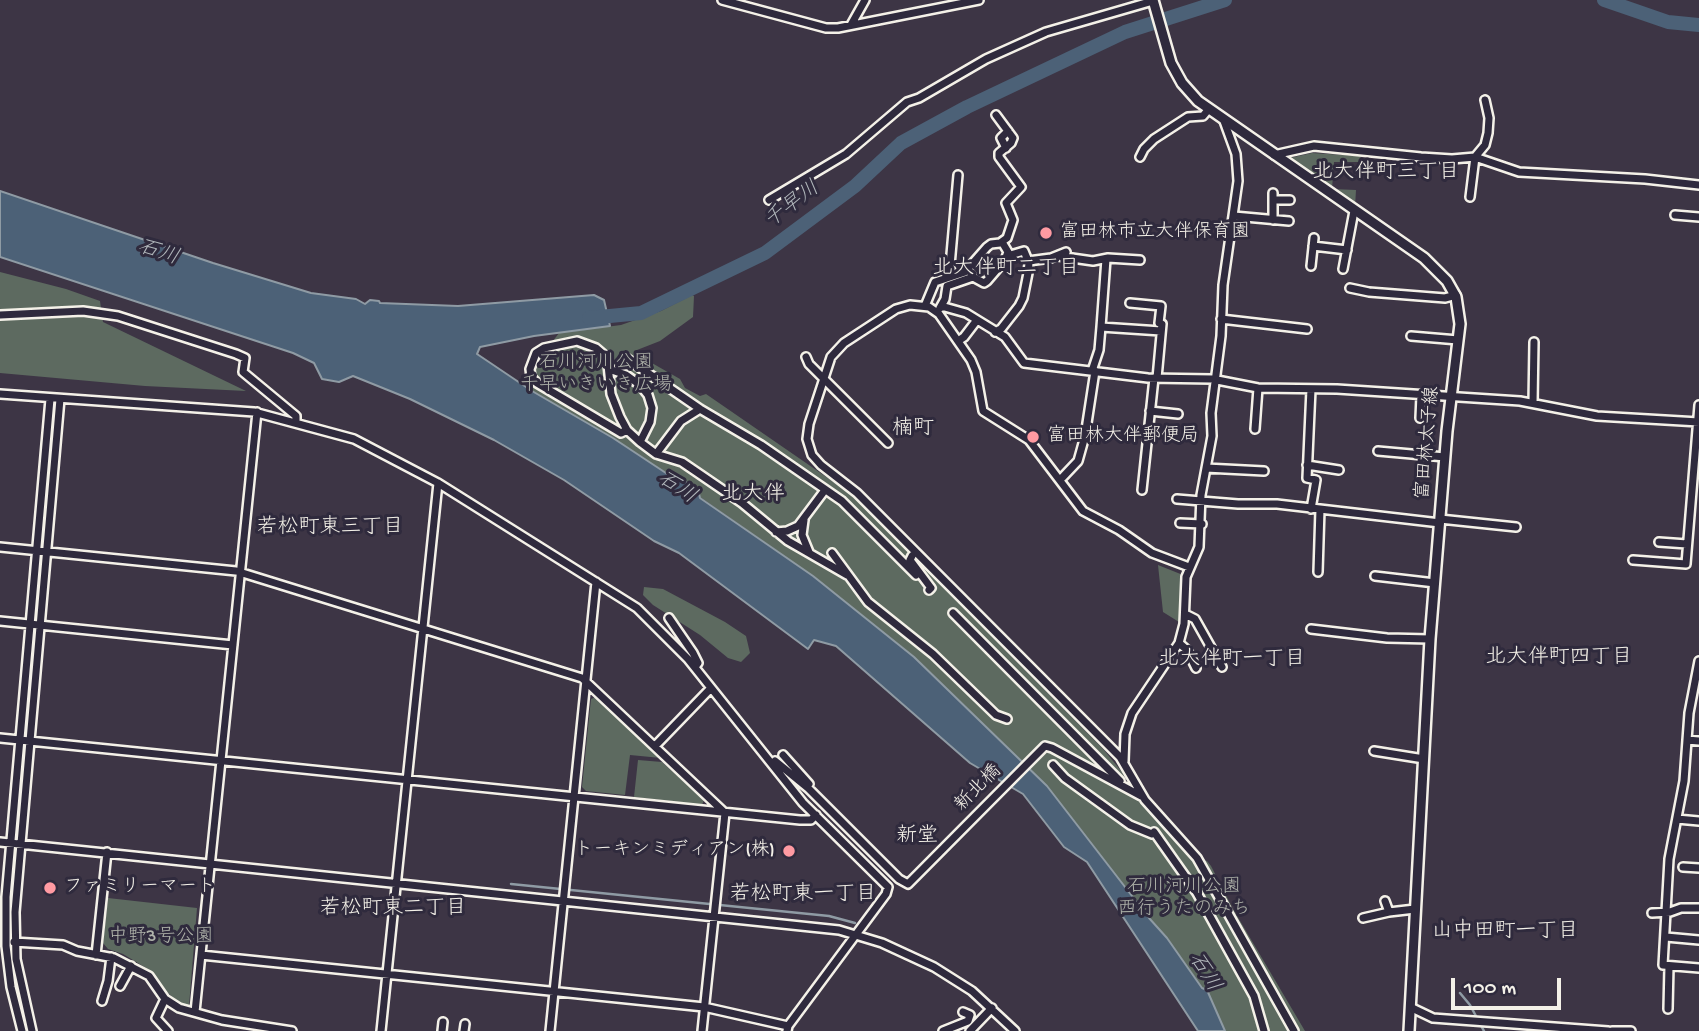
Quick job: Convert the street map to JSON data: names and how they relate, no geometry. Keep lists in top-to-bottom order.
{
  "streets": {
    "main road": ["富田林太子線"],
    "street": ["新北橋"]
  },
  "districts": [
    "北大伴町三丁目",
    "北大伴町二丁目",
    "楠町",
    "北大伴",
    "若松町東三丁目",
    "北大伴町四丁目",
    "北大伴町一丁目",
    "新堂",
    "若松町東一丁目",
    "若松町東二丁目",
    "山中田町一丁目"
  ],
  "water": ["千早川", "石川"],
  "parks": ["石川河川公園 千早いきいき広場", "石川河川公園 西行うたのみち", "中野3号公園"],
  "places": [
    "富田林市立大伴保育園",
    "富田林大伴郵便局",
    "トーキンミディアン(株)",
    "ファミリーマート"
  ],
  "scale_bar": "100 m"
}
